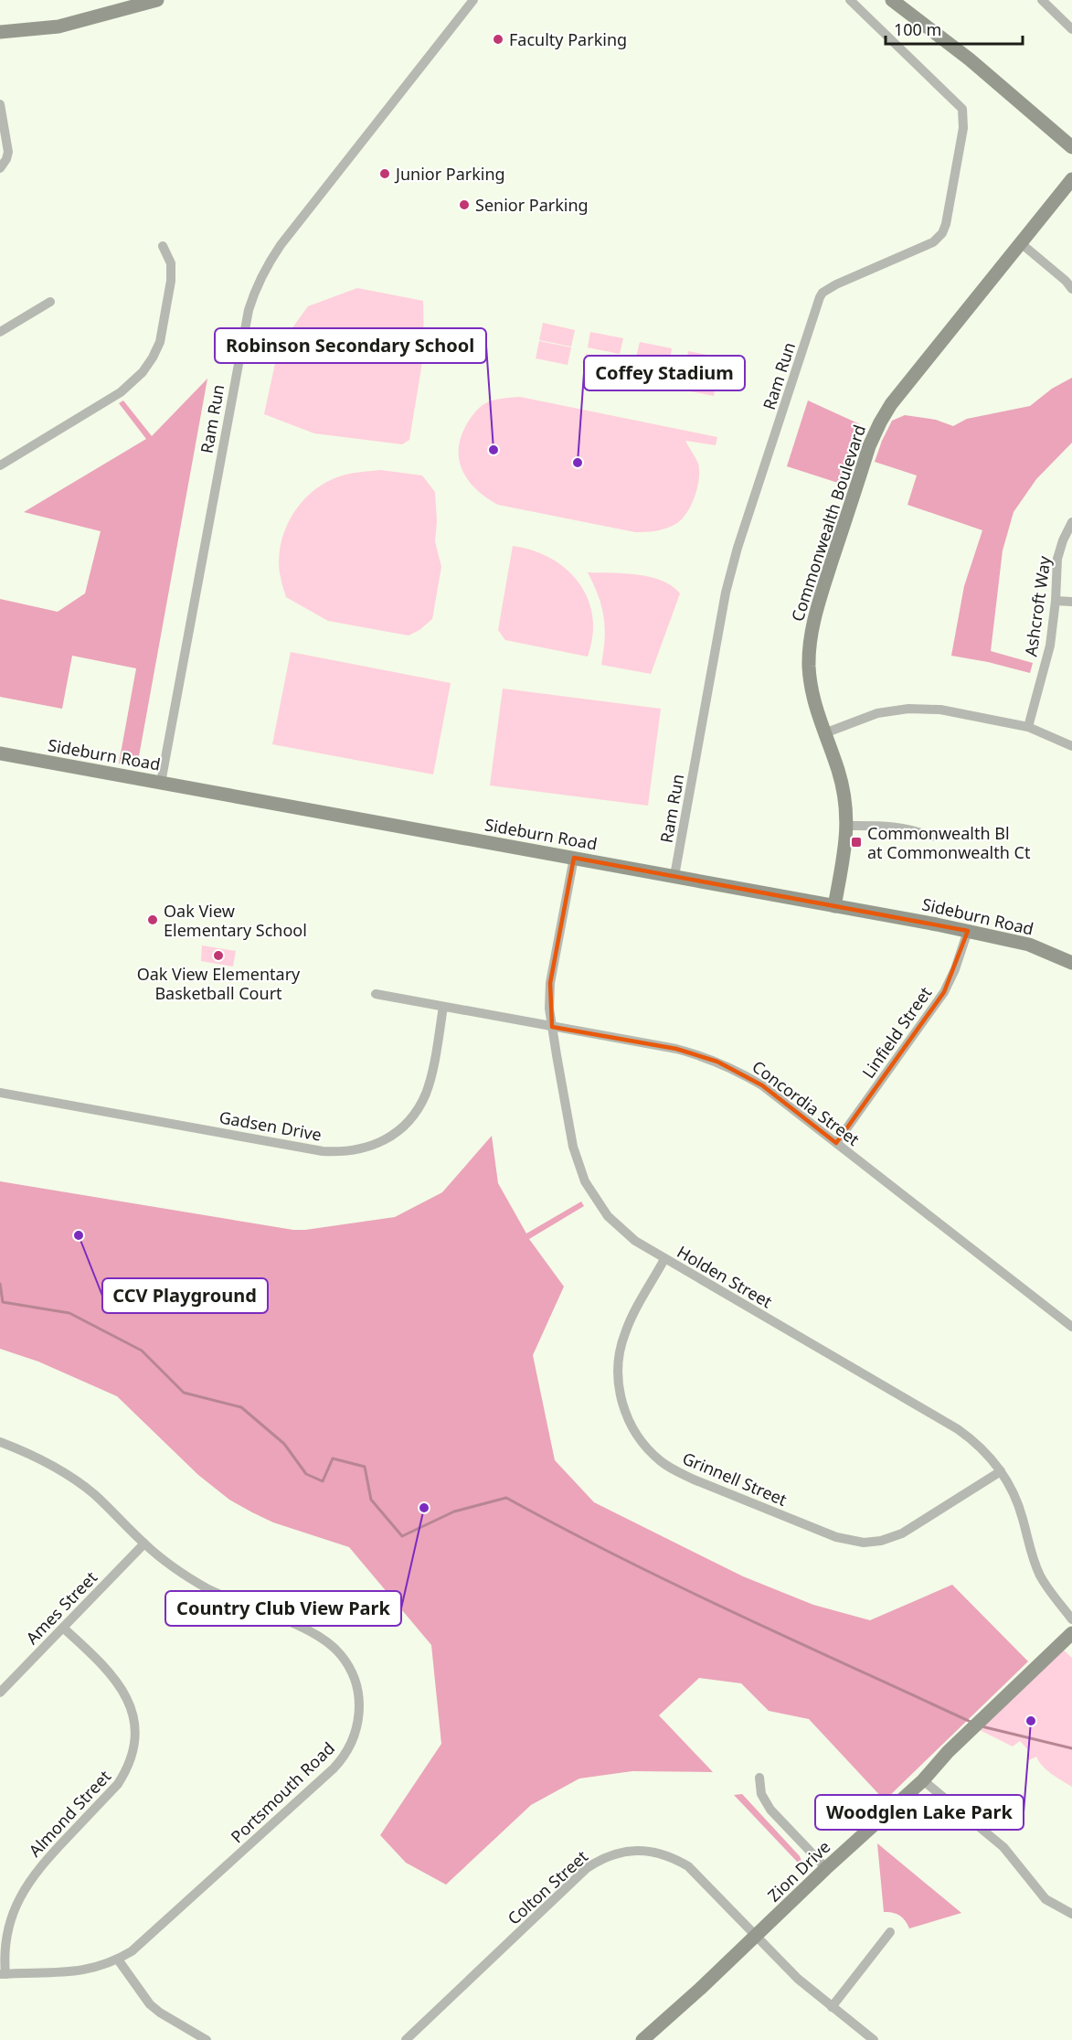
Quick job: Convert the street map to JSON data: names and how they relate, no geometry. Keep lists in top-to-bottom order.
{
  "streets": {
    "street": [
      "Ram Run",
      "Commonwealth Boulevard",
      "Ashcroft Way",
      "Sideburn Road",
      "Linfield Street",
      "Concordia Street",
      "Gadsen Drive",
      "Holden Street",
      "Grinnell Street",
      "Ames Street",
      "Portsmouth Road",
      "Almond Street",
      "Zion Drive",
      "Colton Street"
    ]
  },
  "crossings": [
    ["Ram Run", "Sideburn Road"],
    ["Commonwealth Boulevard", "Sideburn Road"],
    ["Sideburn Road", "Linfield Street"],
    ["Sideburn Road", "Holden Street"],
    ["Linfield Street", "Concordia Street"],
    ["Concordia Street", "Gadsen Drive"],
    ["Concordia Street", "Holden Street"],
    ["Holden Street", "Grinnell Street"],
    ["Ames Street", "Portsmouth Road"],
    ["Ames Street", "Almond Street"],
    ["Portsmouth Road", "Almond Street"],
    ["Zion Drive", "Colton Street"]
  ],
  "places": {
    "other": [
      "Faculty Parking",
      "Junior Parking",
      "Senior Parking",
      "Robinson Secondary School",
      "Coffey Stadium",
      "Oak View Elementary School",
      "Oak View Elementary Basketball Court",
      "CCV Playground",
      "Country Club View Park",
      "Woodglen Lake Park"
    ],
    "transit": ["Commonwealth Bl at Commonwealth Ct"]
  },
  "scale_bar": "100 m"
}
